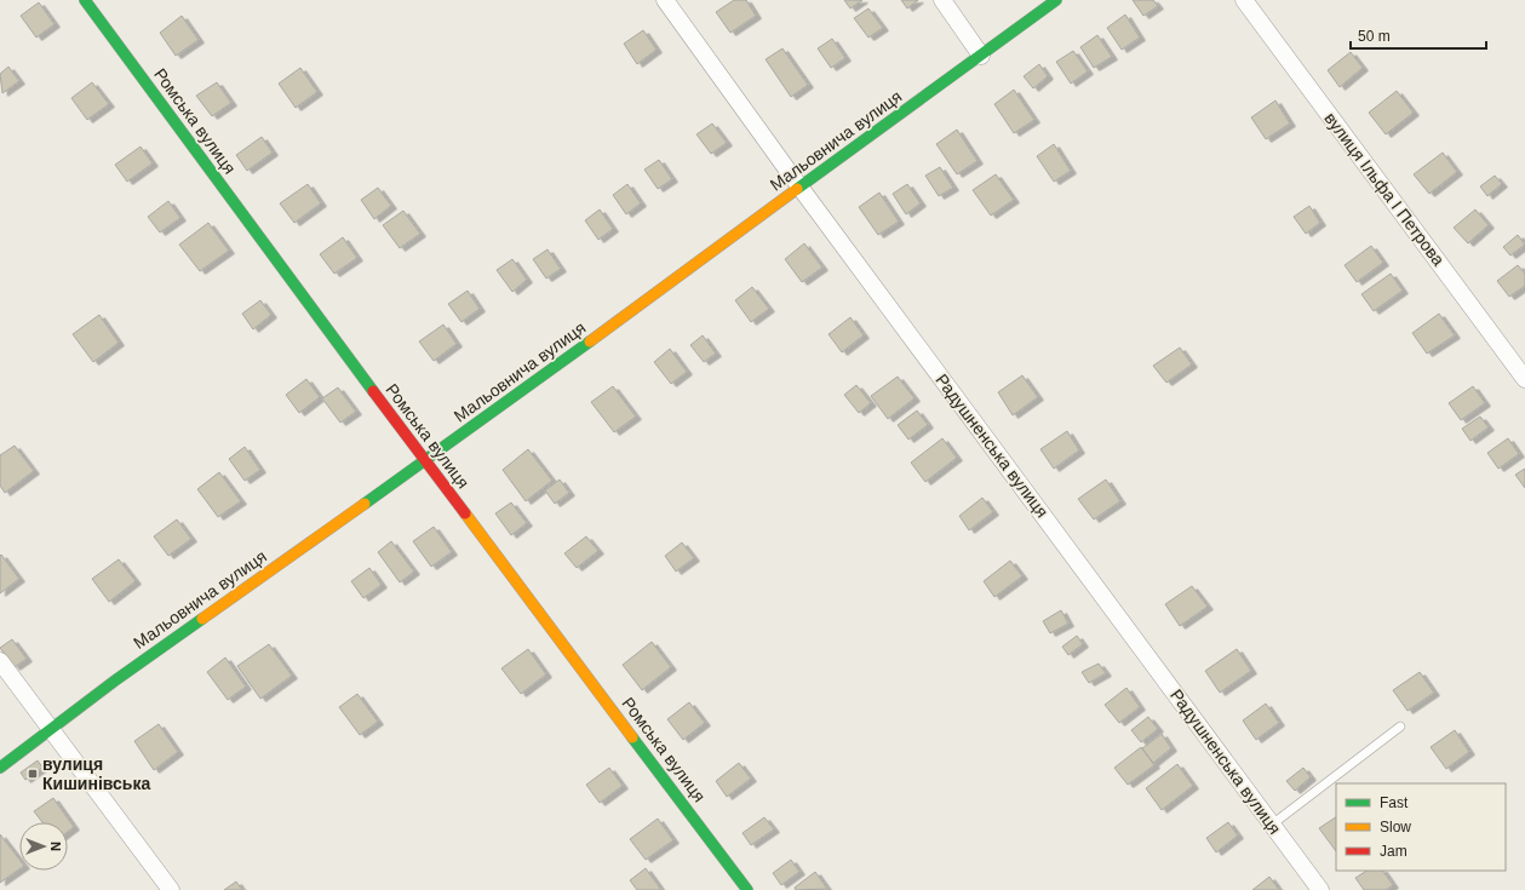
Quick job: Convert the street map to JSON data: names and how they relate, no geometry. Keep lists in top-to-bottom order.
{
  "streets": {
    "street": [
      "Ромська вулиця",
      "Мальовнича вулиця",
      "вулиця Ільфа І Петрова",
      "Радушненська вулиця"
    ]
  },
  "crossings": [
    ["Ромська вулиця", "Мальовнича вулиця"],
    ["Мальовнича вулиця", "Радушненська вулиця"]
  ],
  "places": {
    "transit": ["вулиця Кишинівська"]
  },
  "legend": ["Fast", "Slow", "Jam"],
  "scale_bar": "50 m",
  "north": "right"
}
